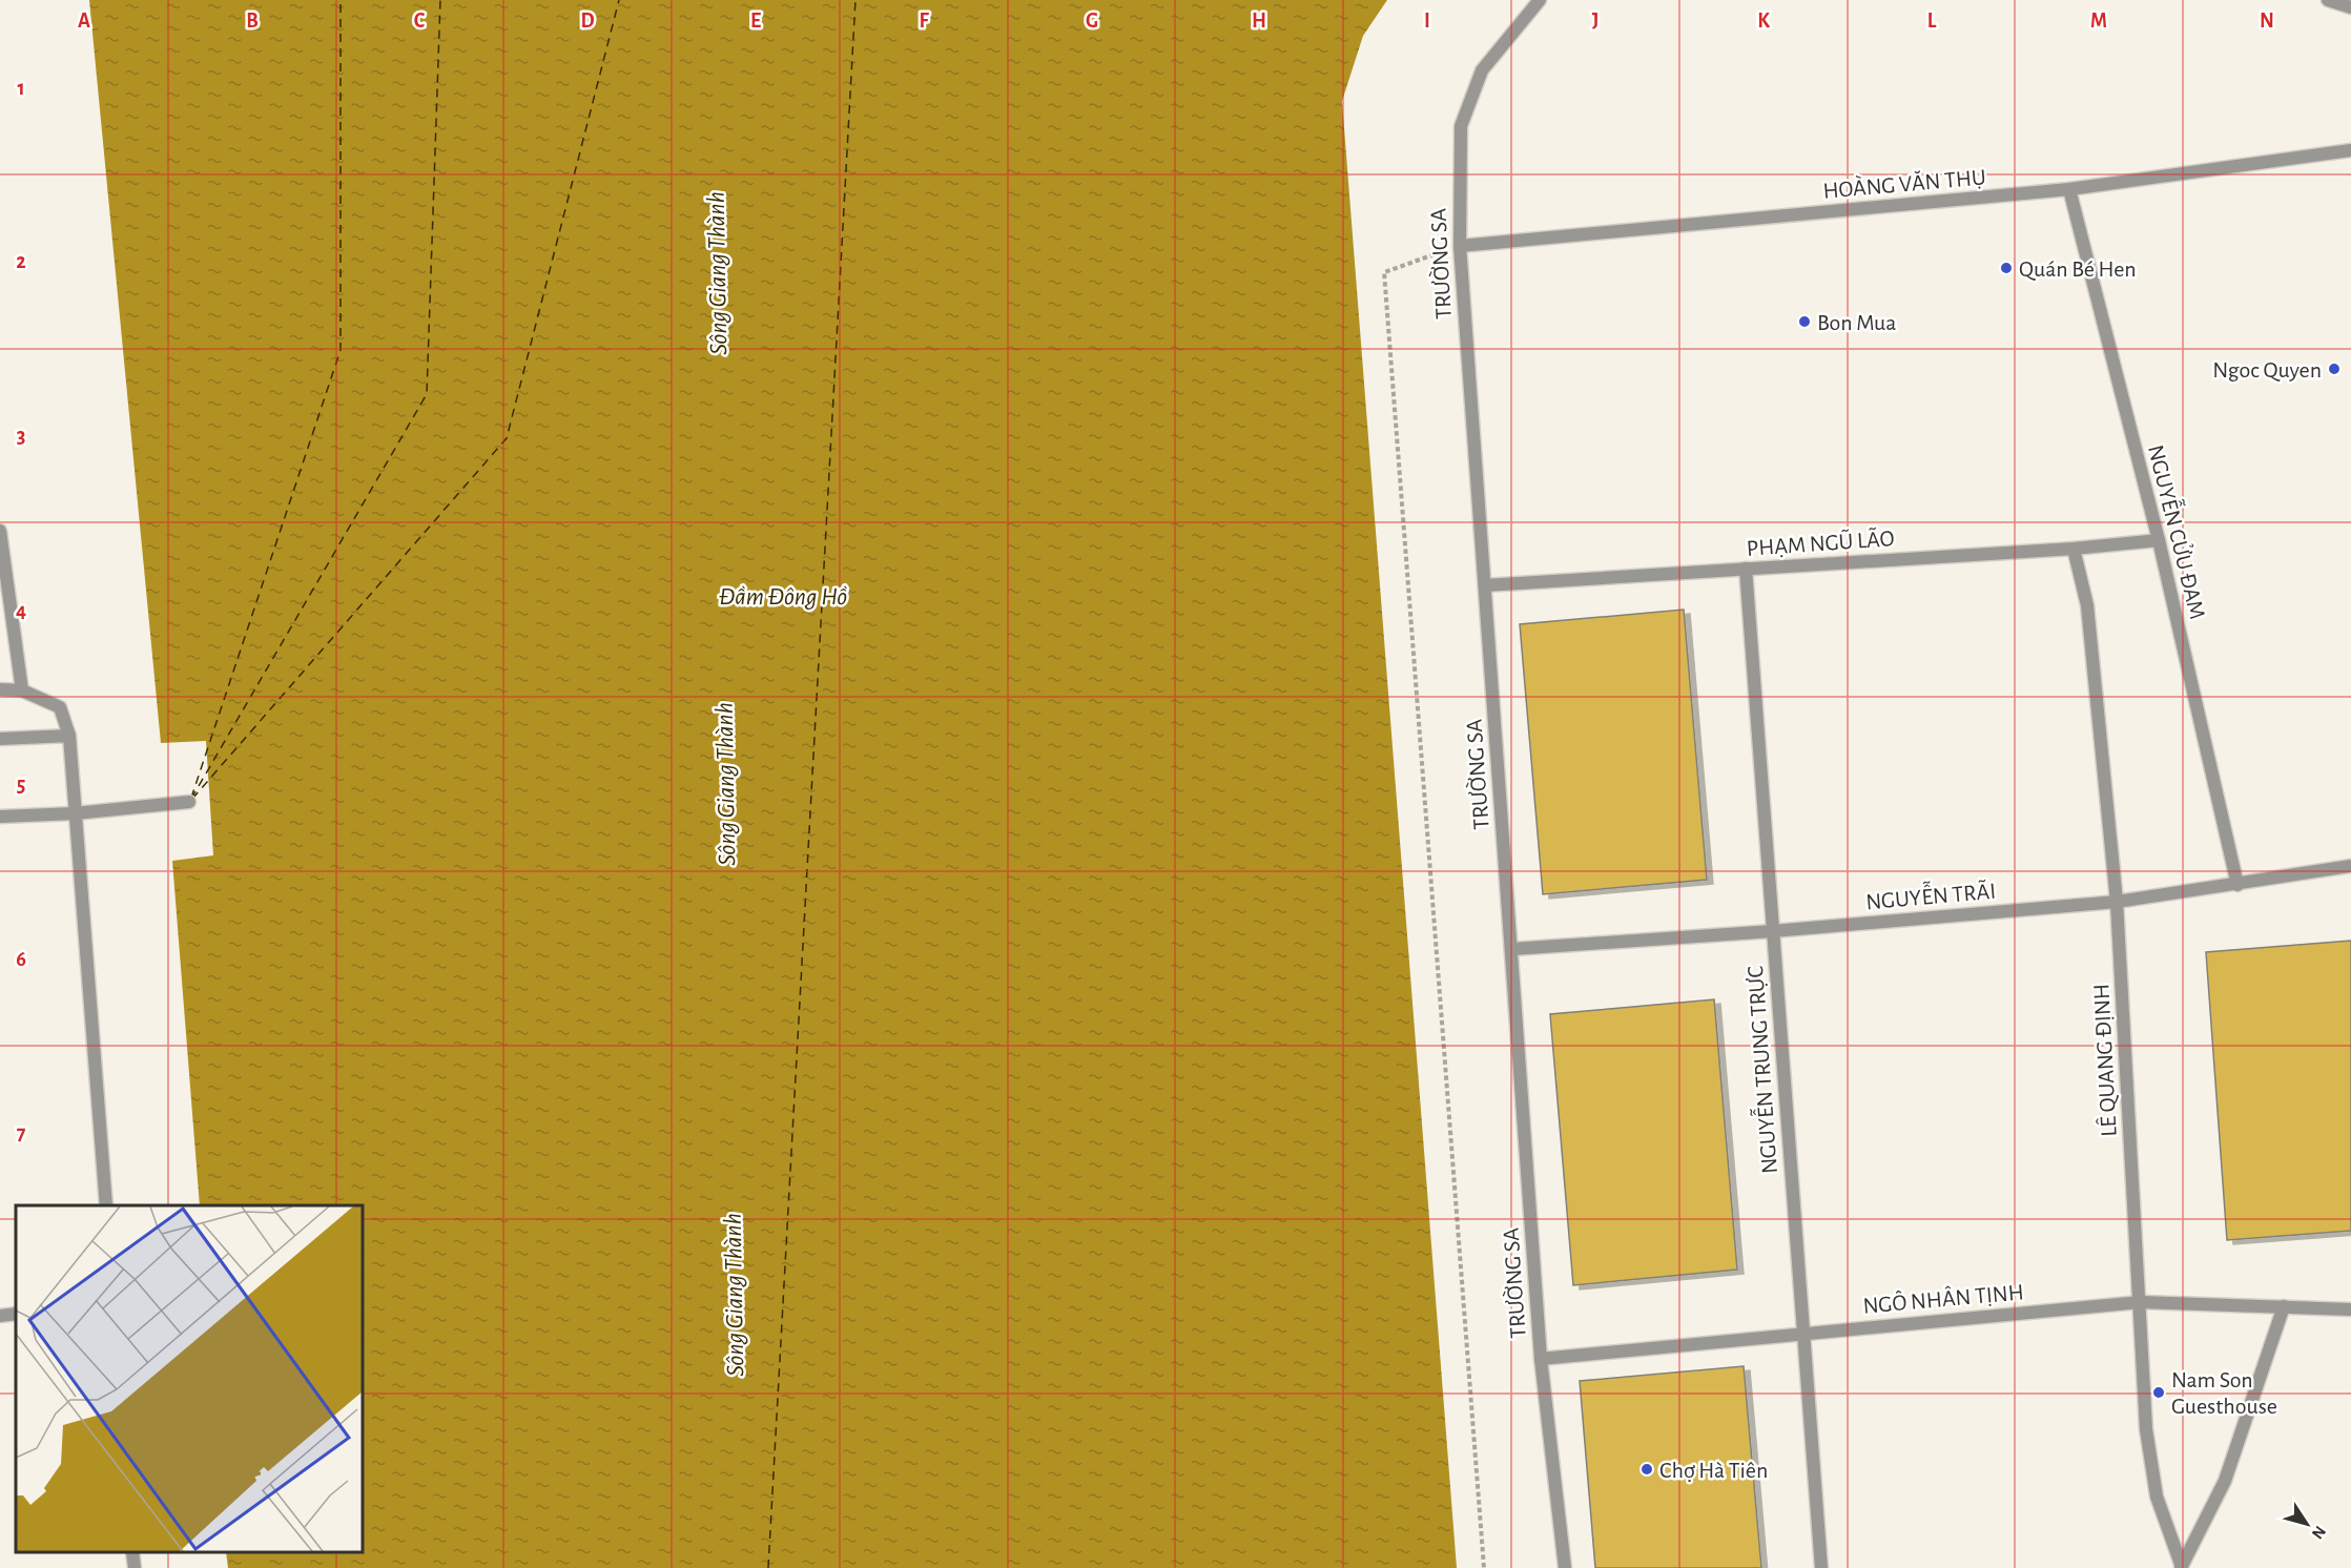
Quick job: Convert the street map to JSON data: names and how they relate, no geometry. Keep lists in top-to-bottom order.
{
  "streets": {
    "street": [
      "HOÀNG VĂN THỤ",
      "TRƯỜNG SA",
      "NGUYỄN CỬU ĐAM",
      "PHẠM NGŨ LÃO",
      "NGUYỄN TRÃI",
      "LÊ QUANG ĐỊNH",
      "NGUYỄN TRUNG TRỰC",
      "NGÔ NHÂN TỊNH"
    ]
  },
  "crossings": [
    ["HOÀNG VĂN THỤ", "TRƯỜNG SA"],
    ["HOÀNG VĂN THỤ", "NGUYỄN CỬU ĐAM"],
    ["TRƯỜNG SA", "PHẠM NGŨ LÃO"],
    ["TRƯỜNG SA", "NGUYỄN TRÃI"],
    ["TRƯỜNG SA", "NGÔ NHÂN TỊNH"],
    ["NGUYỄN CỬU ĐAM", "PHẠM NGŨ LÃO"],
    ["NGUYỄN CỬU ĐAM", "NGUYỄN TRÃI"],
    ["PHẠM NGŨ LÃO", "LÊ QUANG ĐỊNH"],
    ["PHẠM NGŨ LÃO", "NGUYỄN TRUNG TRỰC"],
    ["NGUYỄN TRÃI", "LÊ QUANG ĐỊNH"],
    ["NGUYỄN TRÃI", "NGUYỄN TRUNG TRỰC"],
    ["LÊ QUANG ĐỊNH", "NGÔ NHÂN TỊNH"],
    ["NGUYỄN TRUNG TRỰC", "NGÔ NHÂN TỊNH"]
  ],
  "water": ["Sông Giang Thành", "Đầm Đông Hồ"],
  "places": [
    "Quán Bé Hen",
    "Bon Mua",
    "Ngoc Quyen",
    "Nam Son Guesthouse",
    "Chợ Hà Tiên"
  ],
  "north": "bottom right",
  "grid": {
    "columns": [
      "A",
      "B",
      "C",
      "D",
      "E",
      "F",
      "G",
      "H",
      "I",
      "J",
      "K",
      "L",
      "M",
      "N"
    ],
    "rows": [
      "1",
      "2",
      "3",
      "4",
      "5",
      "6",
      "7"
    ]
  }
}
